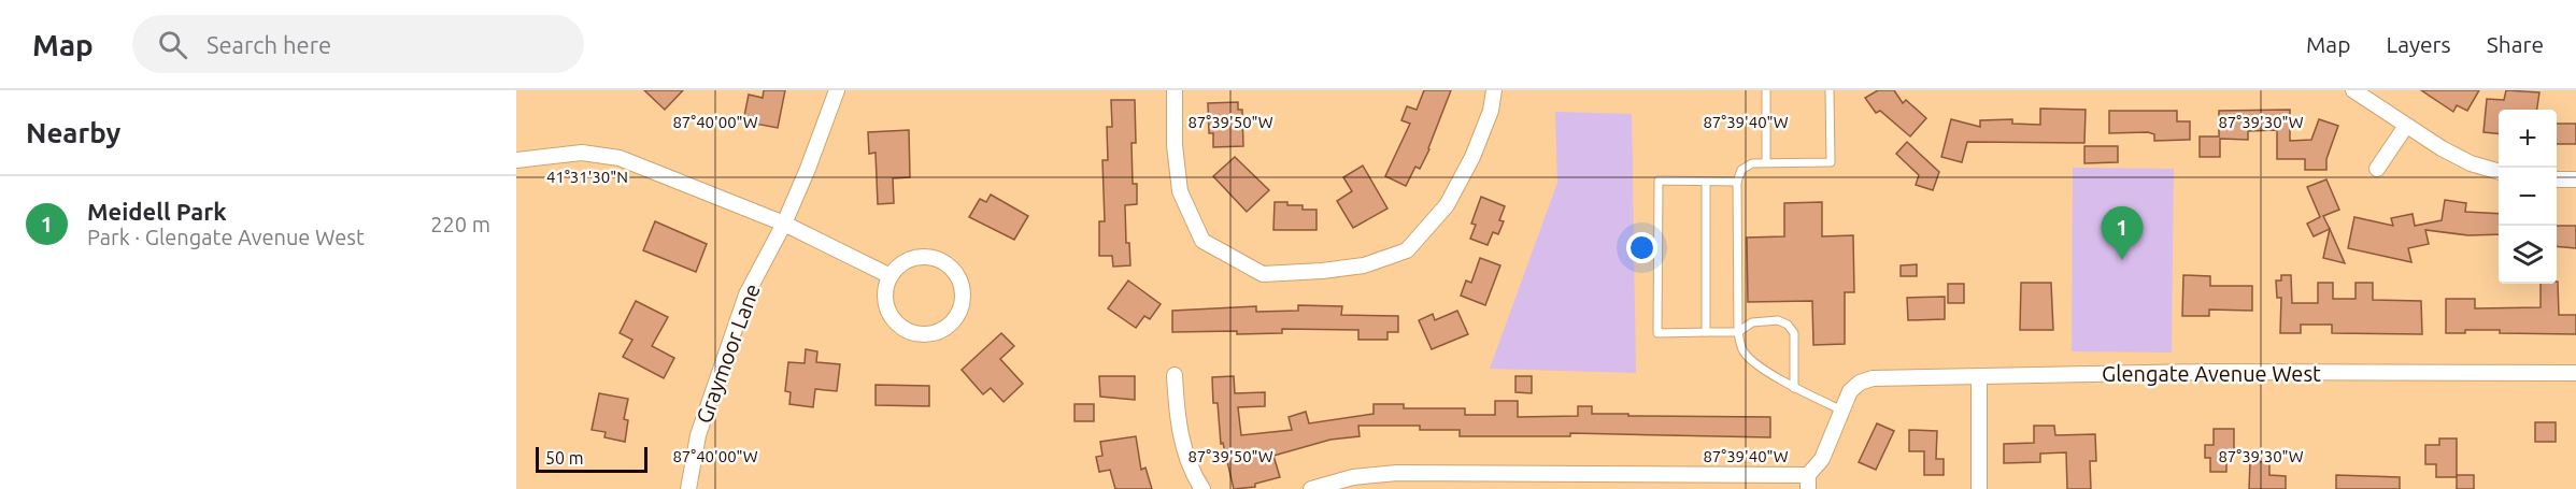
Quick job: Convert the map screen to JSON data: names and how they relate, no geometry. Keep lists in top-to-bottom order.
{
  "streets": {
    "street": ["Graymoor Lane", "Glengate Avenue West"]
  },
  "scale_bar": "50 m",
  "page": {
    "header": "Map",
    "search": "Search here",
    "nav": ["Map", "Layers", "Share"],
    "heading": "Nearby",
    "map_buttons": ["+", "−"],
    "list": [
      {
        "mark": "1",
        "name": "Meidell Park",
        "note": "Park · Glengate Avenue West",
        "value": "220 m"
      }
    ],
    "pins": "1",
    "scale": "50 m"
  },
  "coordinates": [
    "87°40'00\"W",
    "87°39'50\"W",
    "87°39'40\"W",
    "87°39'30\"W",
    "41°31'30\"N"
  ]
}
